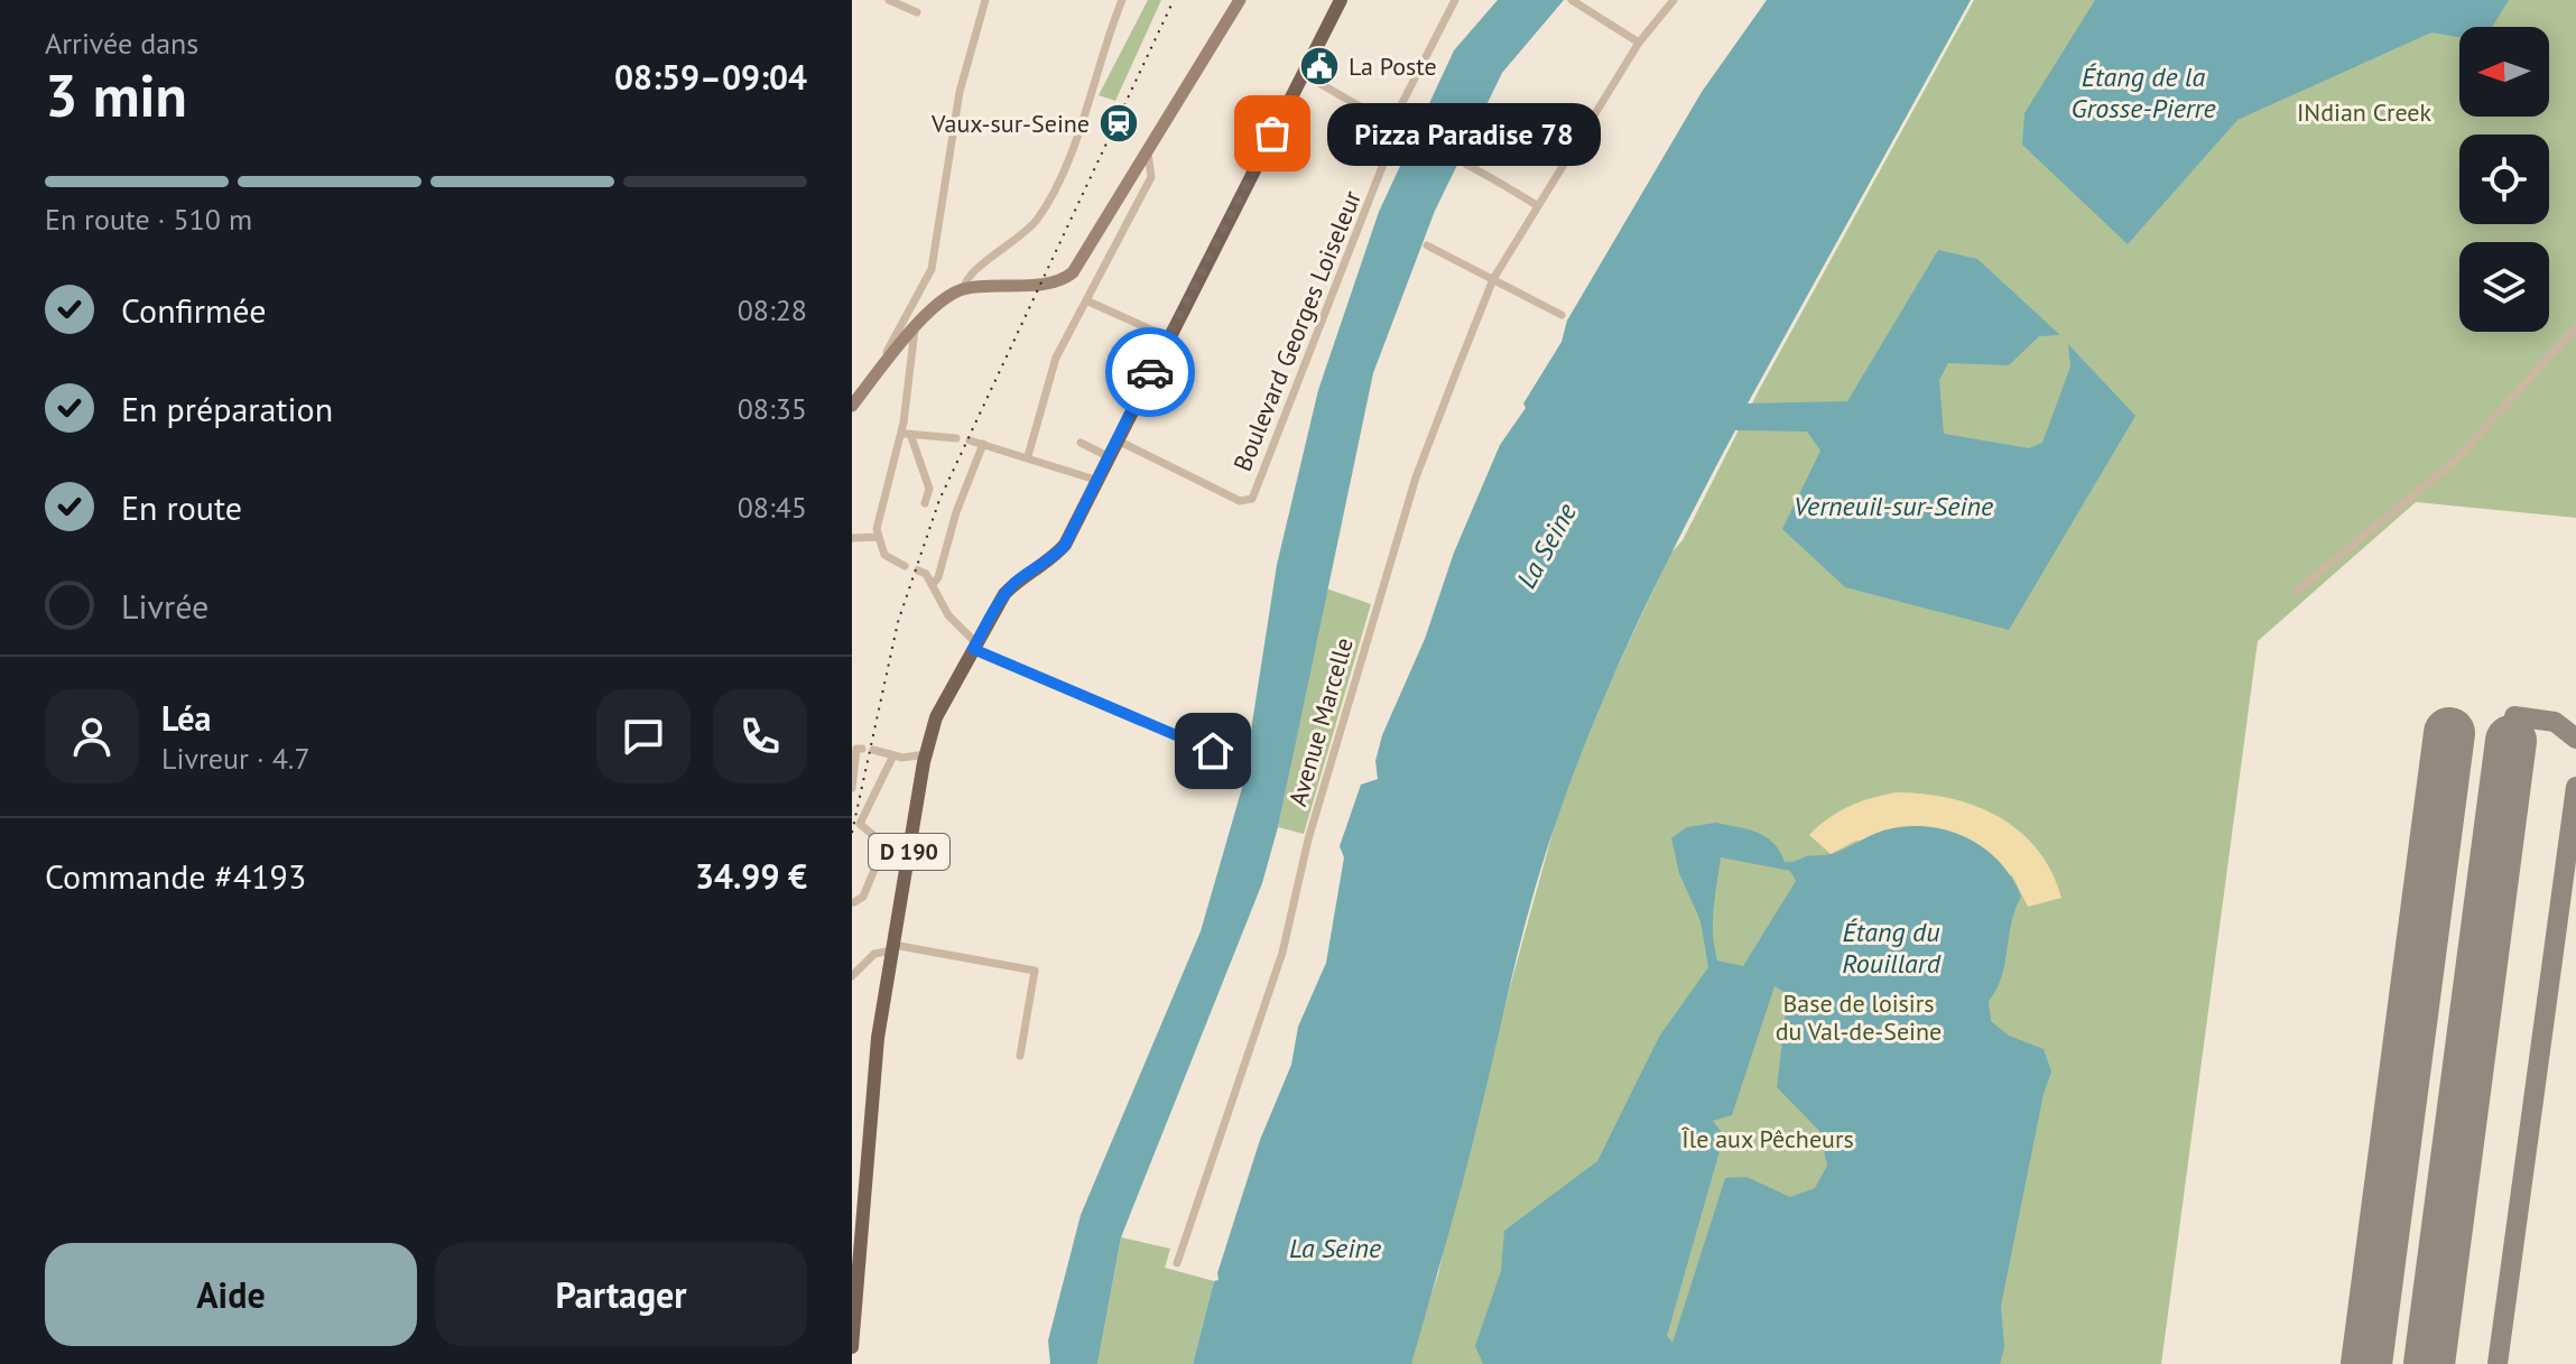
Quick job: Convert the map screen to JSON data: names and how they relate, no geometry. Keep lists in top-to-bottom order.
{
  "streets": {
    "main road": ["D 190"],
    "street": ["Boulevard Georges Loiseleur", "Avenue Marcelle"]
  },
  "crossings": [
    ["Boulevard Georges Loiseleur", "D 190"]
  ],
  "water": [
    "Étang de la Grosse-Pierre",
    "Verneuil-sur-Seine",
    "La Seine",
    "Étang du Rouillard"
  ],
  "parks": ["INdian Creek", "Base de loisirs du Val-de-Seine", "Île aux Pêcheurs"],
  "places": {
    "public building": ["La Poste"],
    "station": ["Vaux-sur-Seine"],
    "other": ["Pizza Paradise 78"]
  },
  "north": "left",
  "page": {
    "heading": ["3 min", "Arrivée dans", "08:59–09:04"],
    "panel": [
      "Léa",
      "Livreur · 4.7",
      "Commande #4193",
      "34.99 €"
    ],
    "bubble": "Pizza Paradise 78",
    "bar": "En route · 510 m",
    "list": [
      ["Confirmée", "08:28"],
      ["En préparation", "08:35"],
      ["En route", "08:45"],
      "Livrée"
    ],
    "buttons": ["Aide", "Partager"]
  }
}
